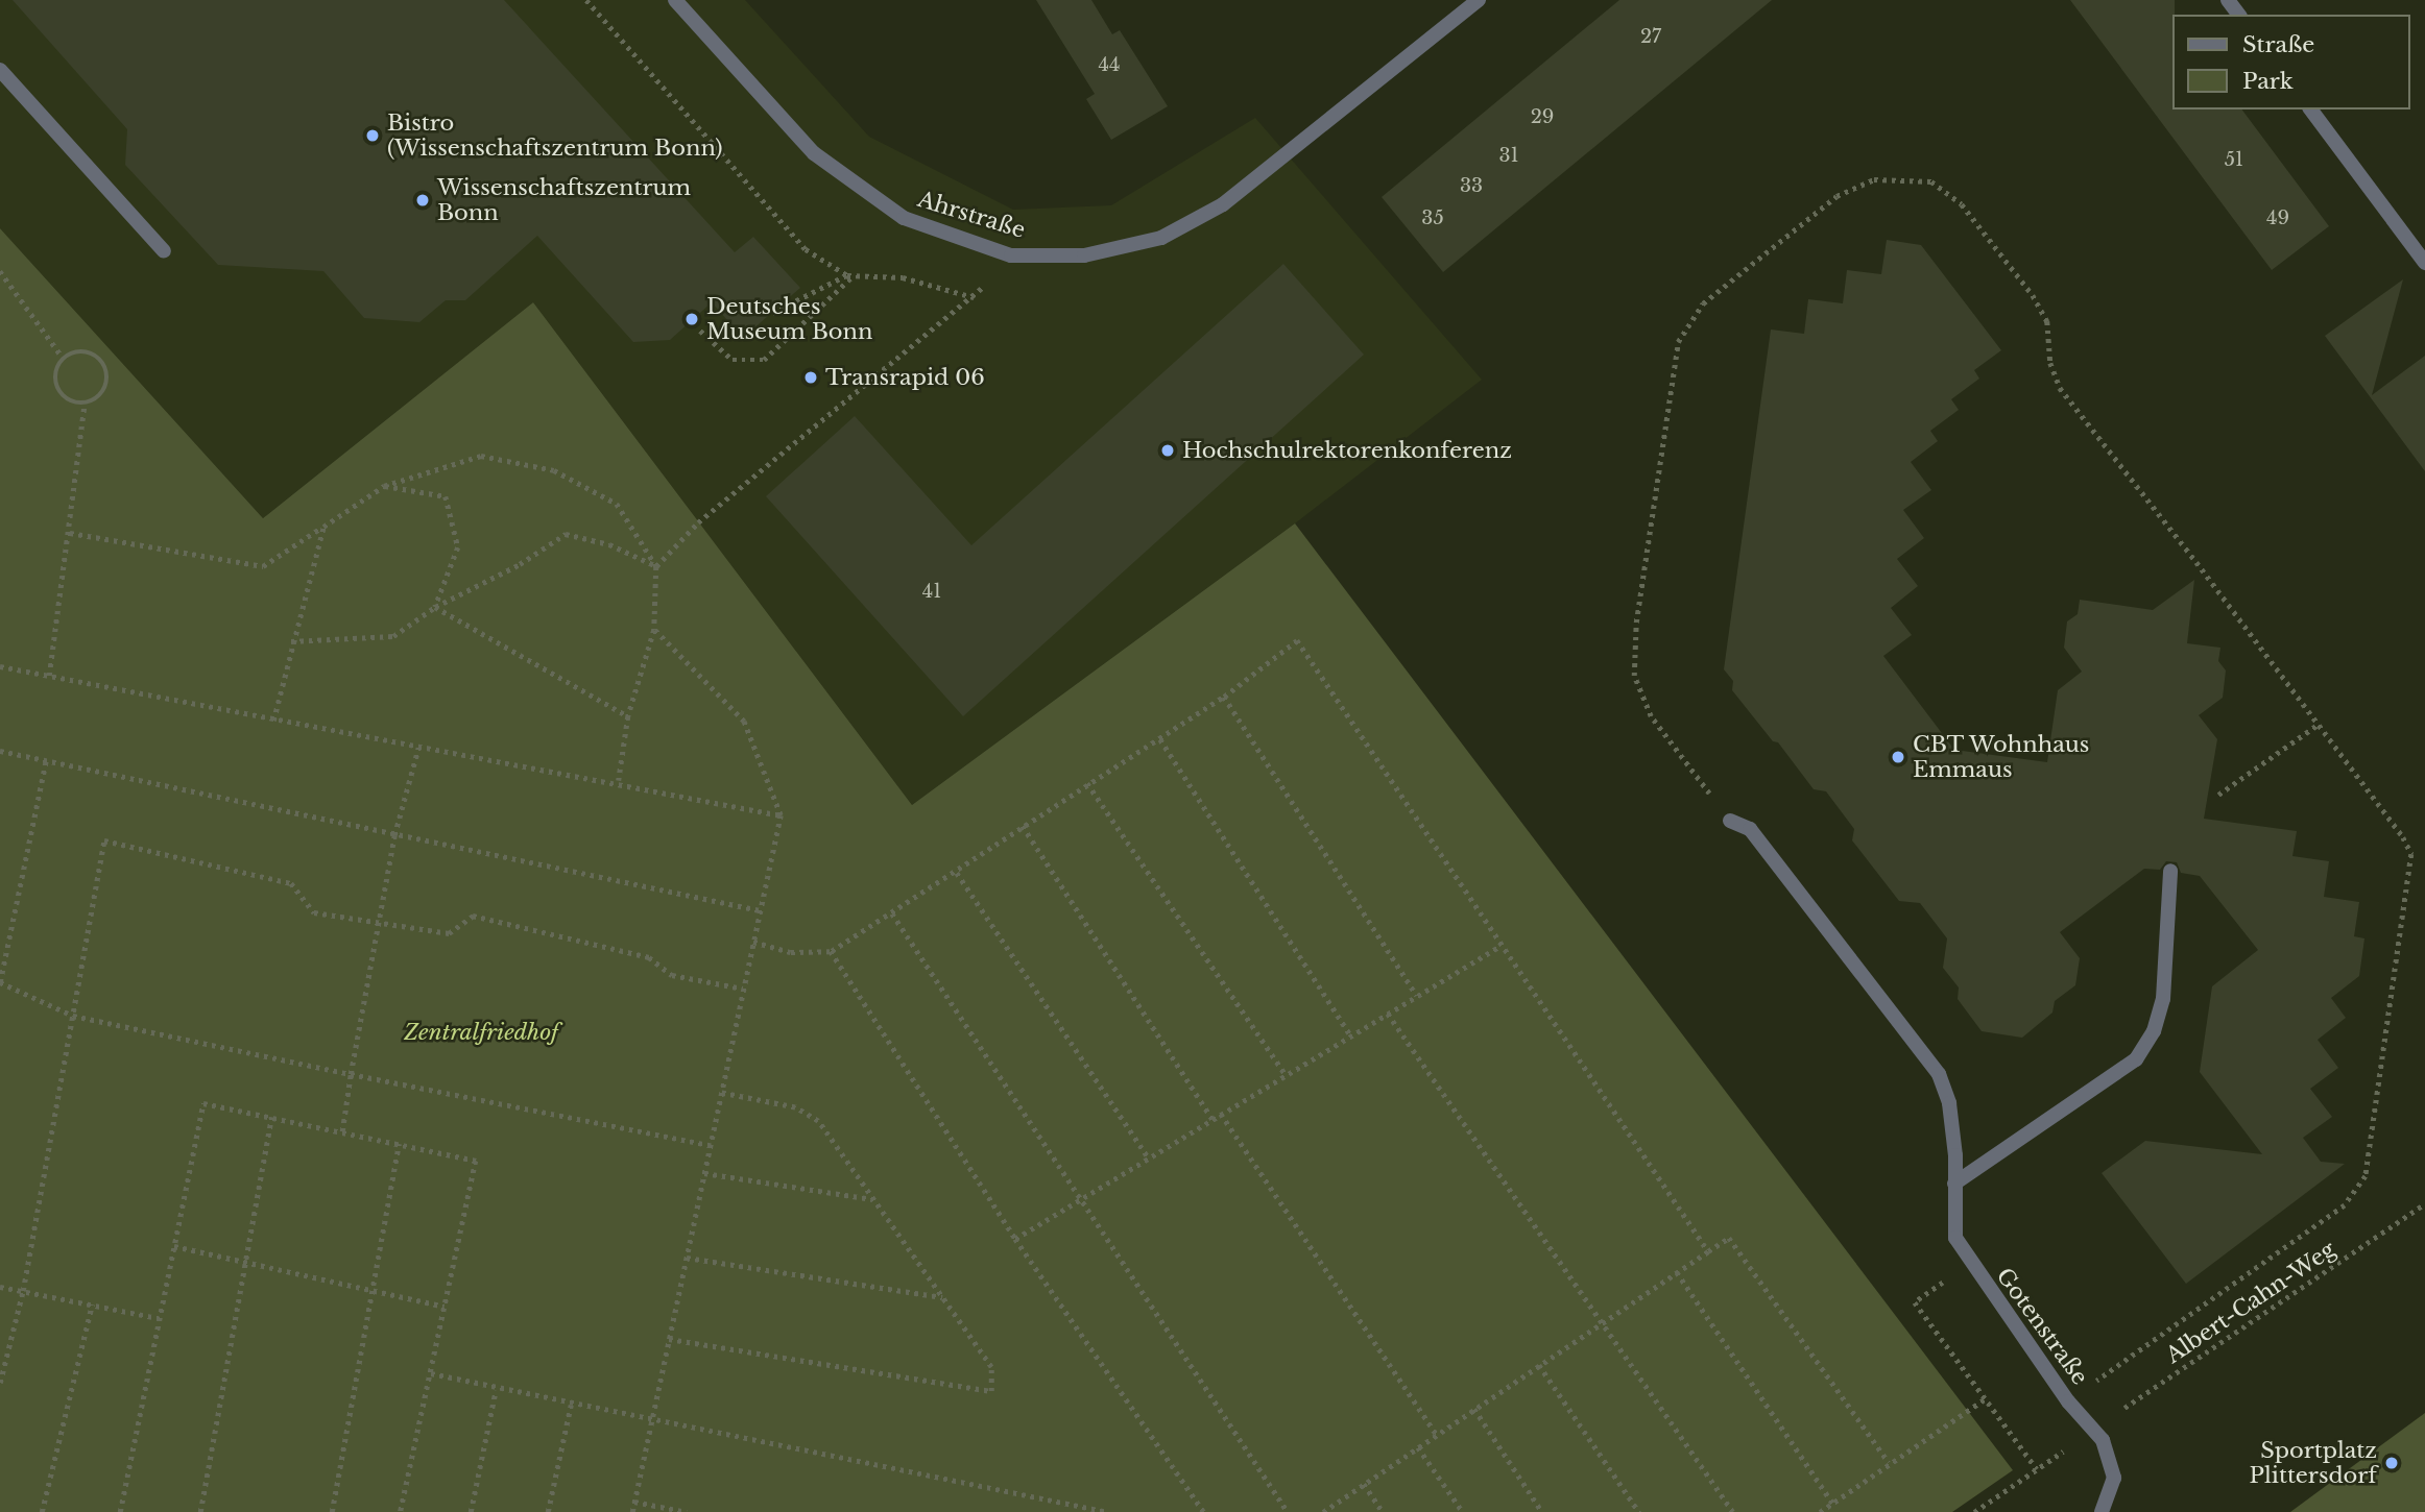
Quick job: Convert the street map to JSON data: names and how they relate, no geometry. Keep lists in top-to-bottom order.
{
  "streets": {
    "street": ["Ahrstraße", "Gotenstraße"],
    "path": ["Albert-Cahn-Weg"]
  },
  "crossings": [
    ["Albert-Cahn-Weg", "Gotenstraße"]
  ],
  "parks": ["Zentralfriedhof"],
  "places": [
    "Bistro (Wissenschaftszentrum Bonn)",
    "Wissenschaftszentrum Bonn",
    "Deutsches Museum Bonn",
    "Transrapid 06",
    "Hochschulrektorenkonferenz",
    "CBT Wohnhaus Emmaus",
    "Sportplatz Plittersdorf"
  ],
  "house_numbers": [
    "27",
    "44",
    "29",
    "31",
    "51",
    "33",
    "35",
    "49",
    "41"
  ],
  "legend": ["Straße", "Park"]
}
